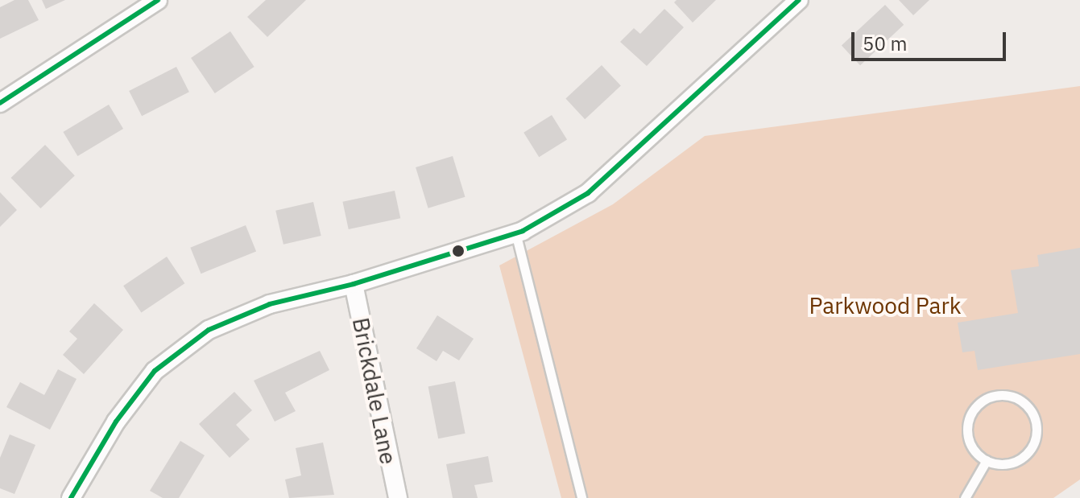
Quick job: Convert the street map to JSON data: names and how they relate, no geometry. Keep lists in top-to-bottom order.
{
  "streets": {
    "street": ["Brickdale Lane"]
  },
  "parks": ["Parkwood Park"],
  "scale_bar": "50 m"
}
